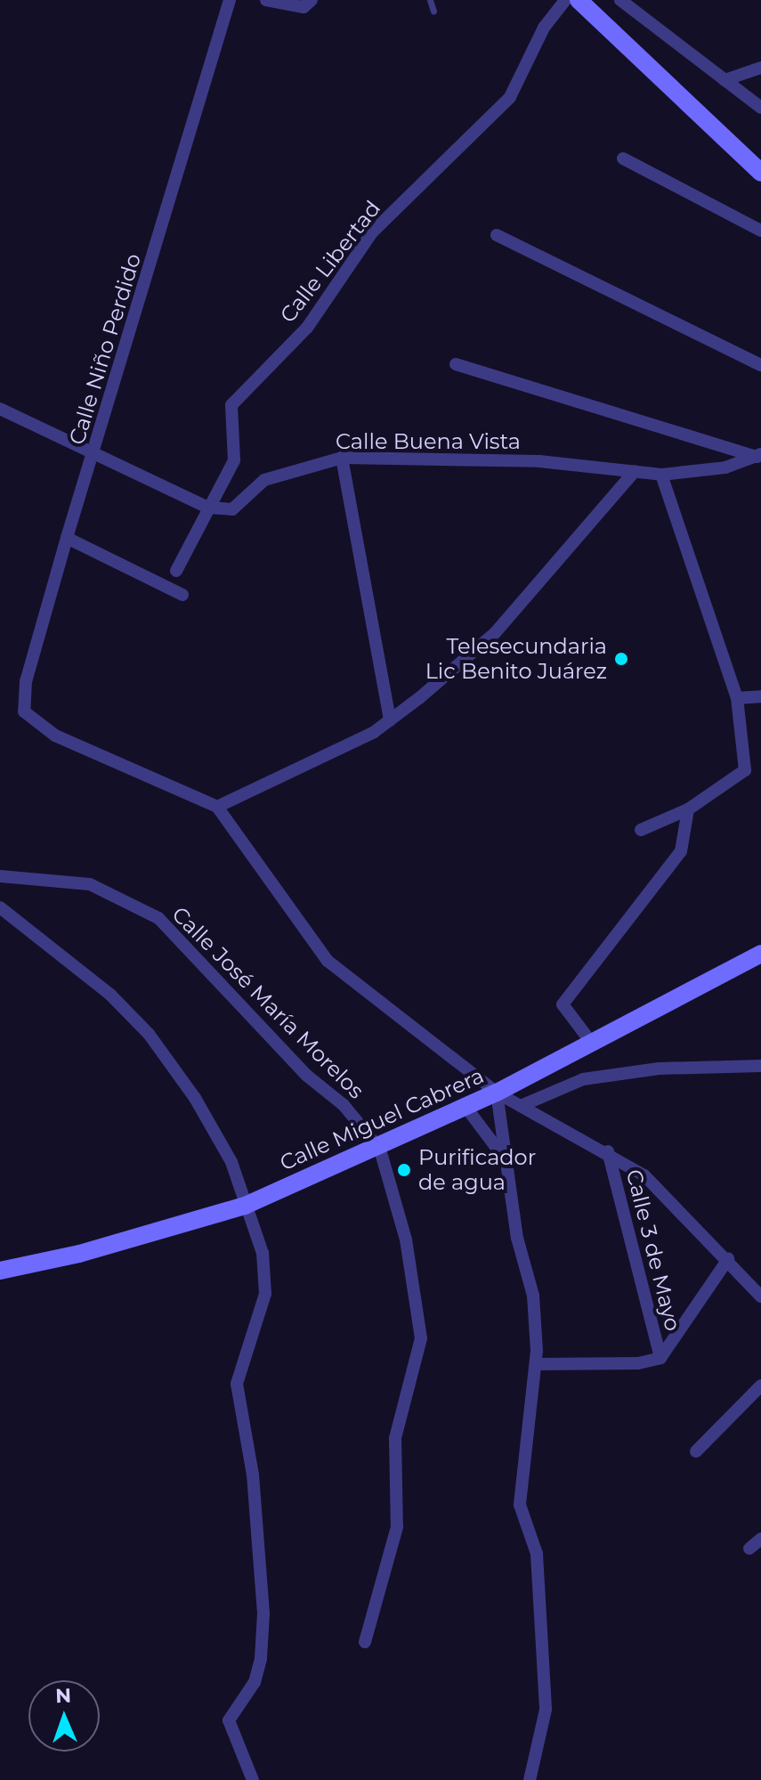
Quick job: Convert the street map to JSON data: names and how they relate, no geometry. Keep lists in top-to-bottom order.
{
  "streets": {
    "street": [
      "Calle Libertad",
      "Calle Niño Perdido",
      "Calle Buena Vista",
      "Calle José María Morelos",
      "Calle Miguel Cabrera",
      "Calle 3 de Mayo"
    ]
  },
  "crossings": [
    ["Calle Libertad", "Calle Buena Vista"],
    ["Calle José María Morelos", "Calle Miguel Cabrera"]
  ],
  "places": ["Telesecundaria Lic Benito Juárez", "Purificador de agua"],
  "north": "top"
}
